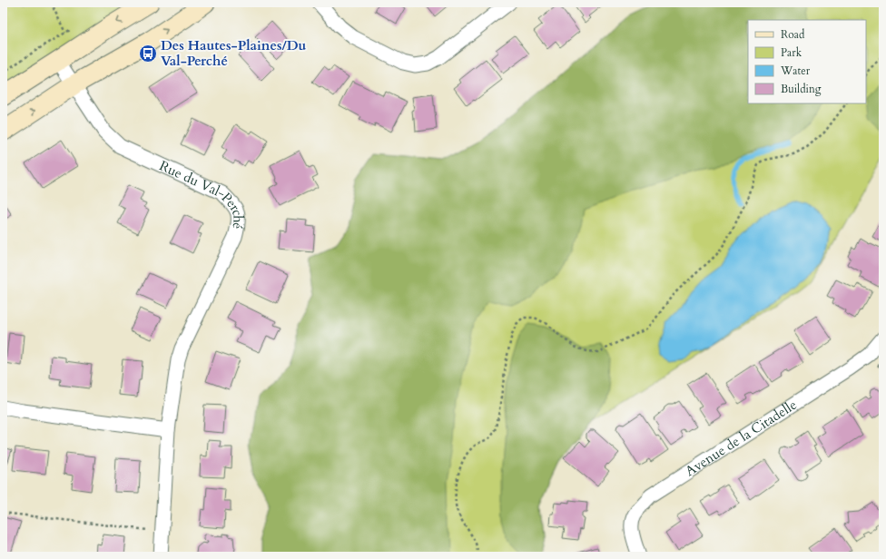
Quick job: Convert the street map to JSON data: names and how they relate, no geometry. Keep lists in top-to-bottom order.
{
  "streets": {
    "street": ["Rue du Val-Perché", "Avenue de la Citadelle"]
  },
  "places": {
    "bus stop": ["Des Hautes-Plaines/Du Val-Perché"]
  },
  "legend": [
    "Road",
    "Park",
    "Water",
    "Building"
  ]
}
